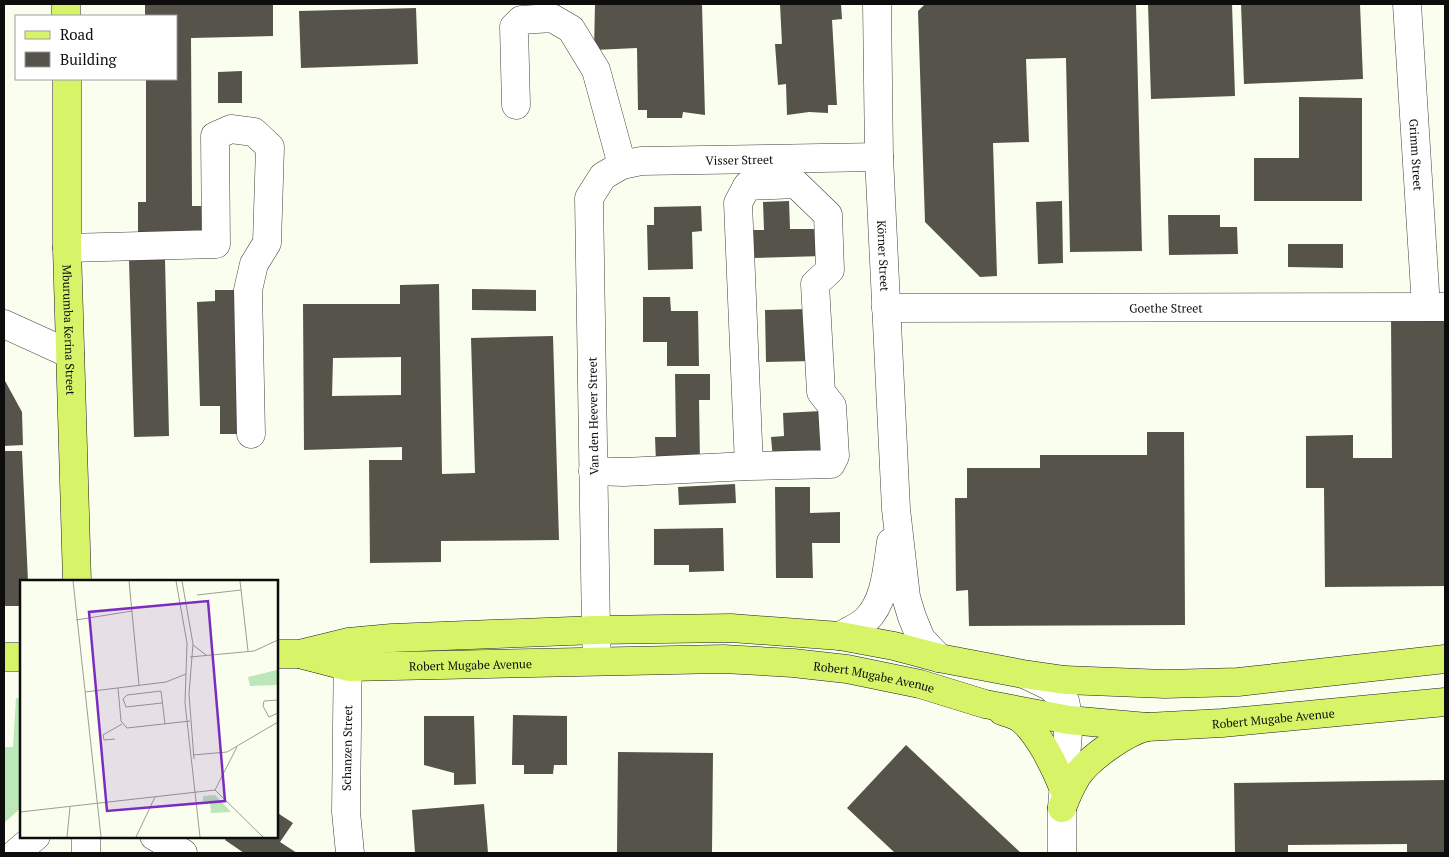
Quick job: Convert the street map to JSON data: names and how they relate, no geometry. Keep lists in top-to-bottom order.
{
  "streets": {
    "main road": ["Mburumba Kerina Street", "Robert Mugabe Avenue"],
    "street": [
      "Grimm Street",
      "Visser Street",
      "Körner Street",
      "Goethe Street",
      "Van den Heever Street",
      "Schanzen Street"
    ]
  },
  "crossings": [
    ["Grimm Street", "Goethe Street"],
    ["Visser Street", "Körner Street"],
    ["Visser Street", "Van den Heever Street"],
    ["Körner Street", "Goethe Street"],
    ["Körner Street", "Robert Mugabe Avenue"],
    ["Van den Heever Street", "Robert Mugabe Avenue"],
    ["Robert Mugabe Avenue", "Schanzen Street"]
  ],
  "legend": ["Road", "Building"]
}
